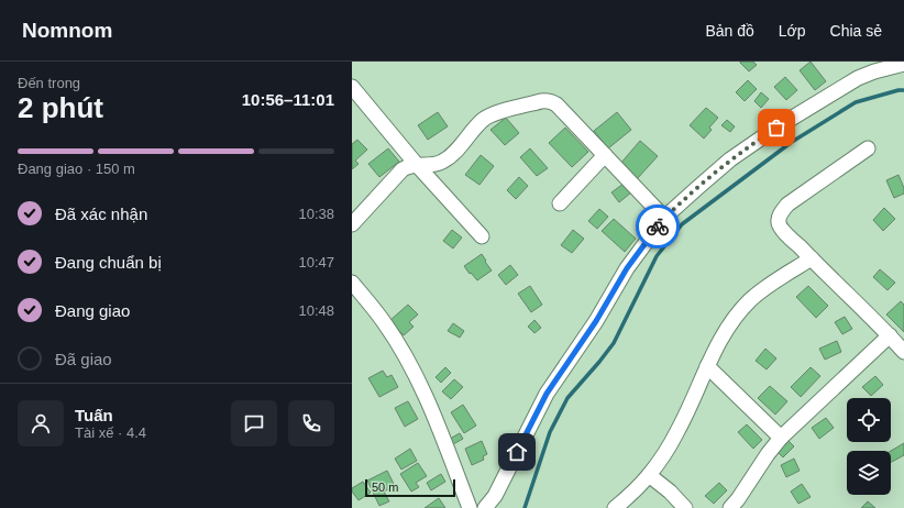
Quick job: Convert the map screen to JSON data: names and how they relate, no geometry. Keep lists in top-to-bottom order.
{
  "scale_bar": "50 m",
  "page": {
    "header": "Nomnom",
    "nav": ["Bản đồ", "Lớp", "Chia sẻ"],
    "heading": ["2 phút", "Đến trong", "10:56–11:01"],
    "panel": ["Tuấn", "Tài xế · 4.4"],
    "bar": "Đang giao · 150 m",
    "list": [
      ["Đã xác nhận", "10:38"],
      ["Đang chuẩn bị", "10:47"],
      ["Đang giao", "10:48"],
      "Đã giao"
    ],
    "scale": "50 m"
  }
}
